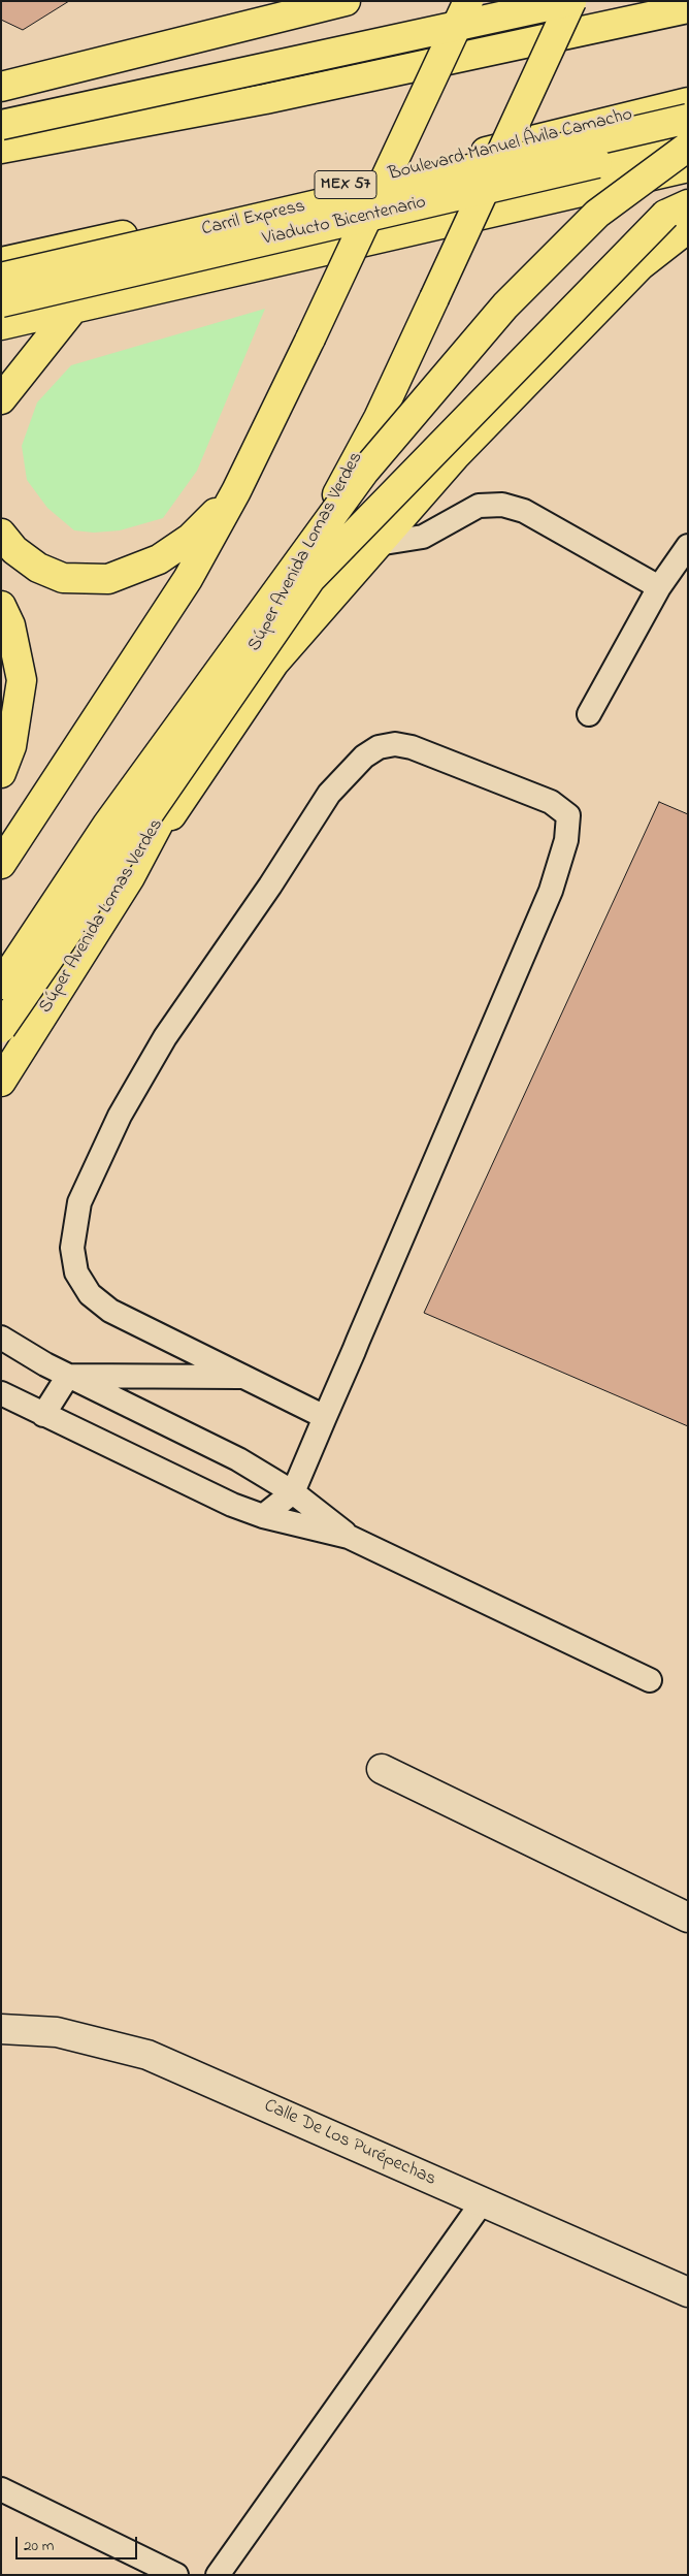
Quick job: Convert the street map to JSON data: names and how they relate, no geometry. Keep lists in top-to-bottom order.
{
  "streets": {
    "main road": [
      "Boulevard Manuel Ávila Camacho",
      "MEX 57",
      "Carril Express",
      "Viaducto Bicentenario",
      "Súper Avenida Lomas Verdes"
    ],
    "street": ["Calle De Los Purépechas"]
  },
  "scale_bar": "20 m"
}
